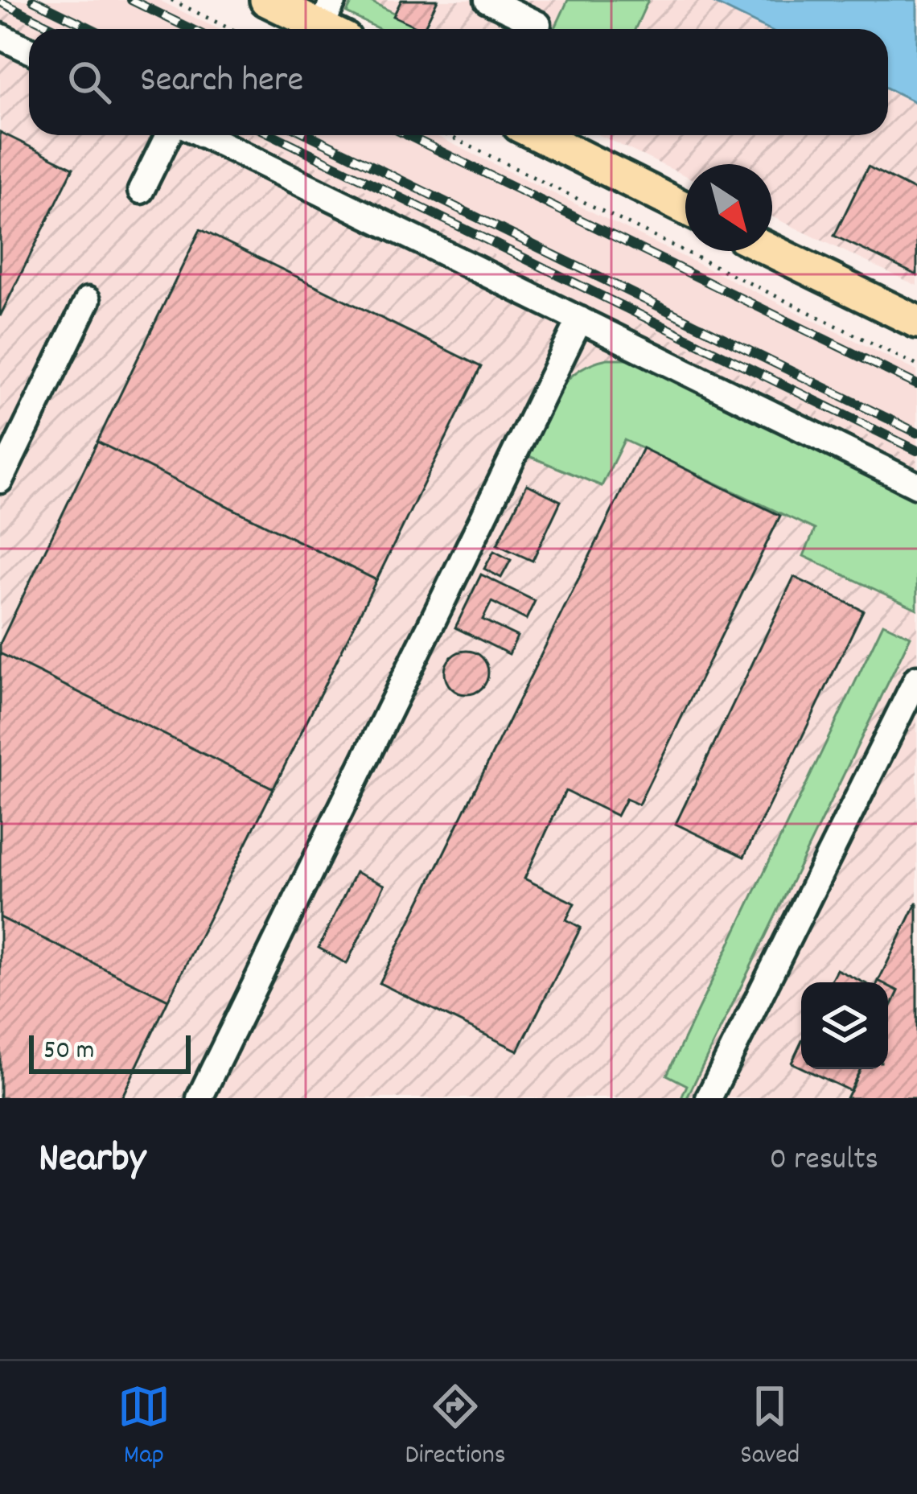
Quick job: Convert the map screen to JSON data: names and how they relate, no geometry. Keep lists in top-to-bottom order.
{
  "scale_bar": "50 m",
  "north": "bottom right",
  "page": {
    "search": "Search here",
    "scale": "50 m",
    "heading": ["Nearby", "0 results"],
    "nav": ["Map", "Directions", "Saved"]
  }
}
